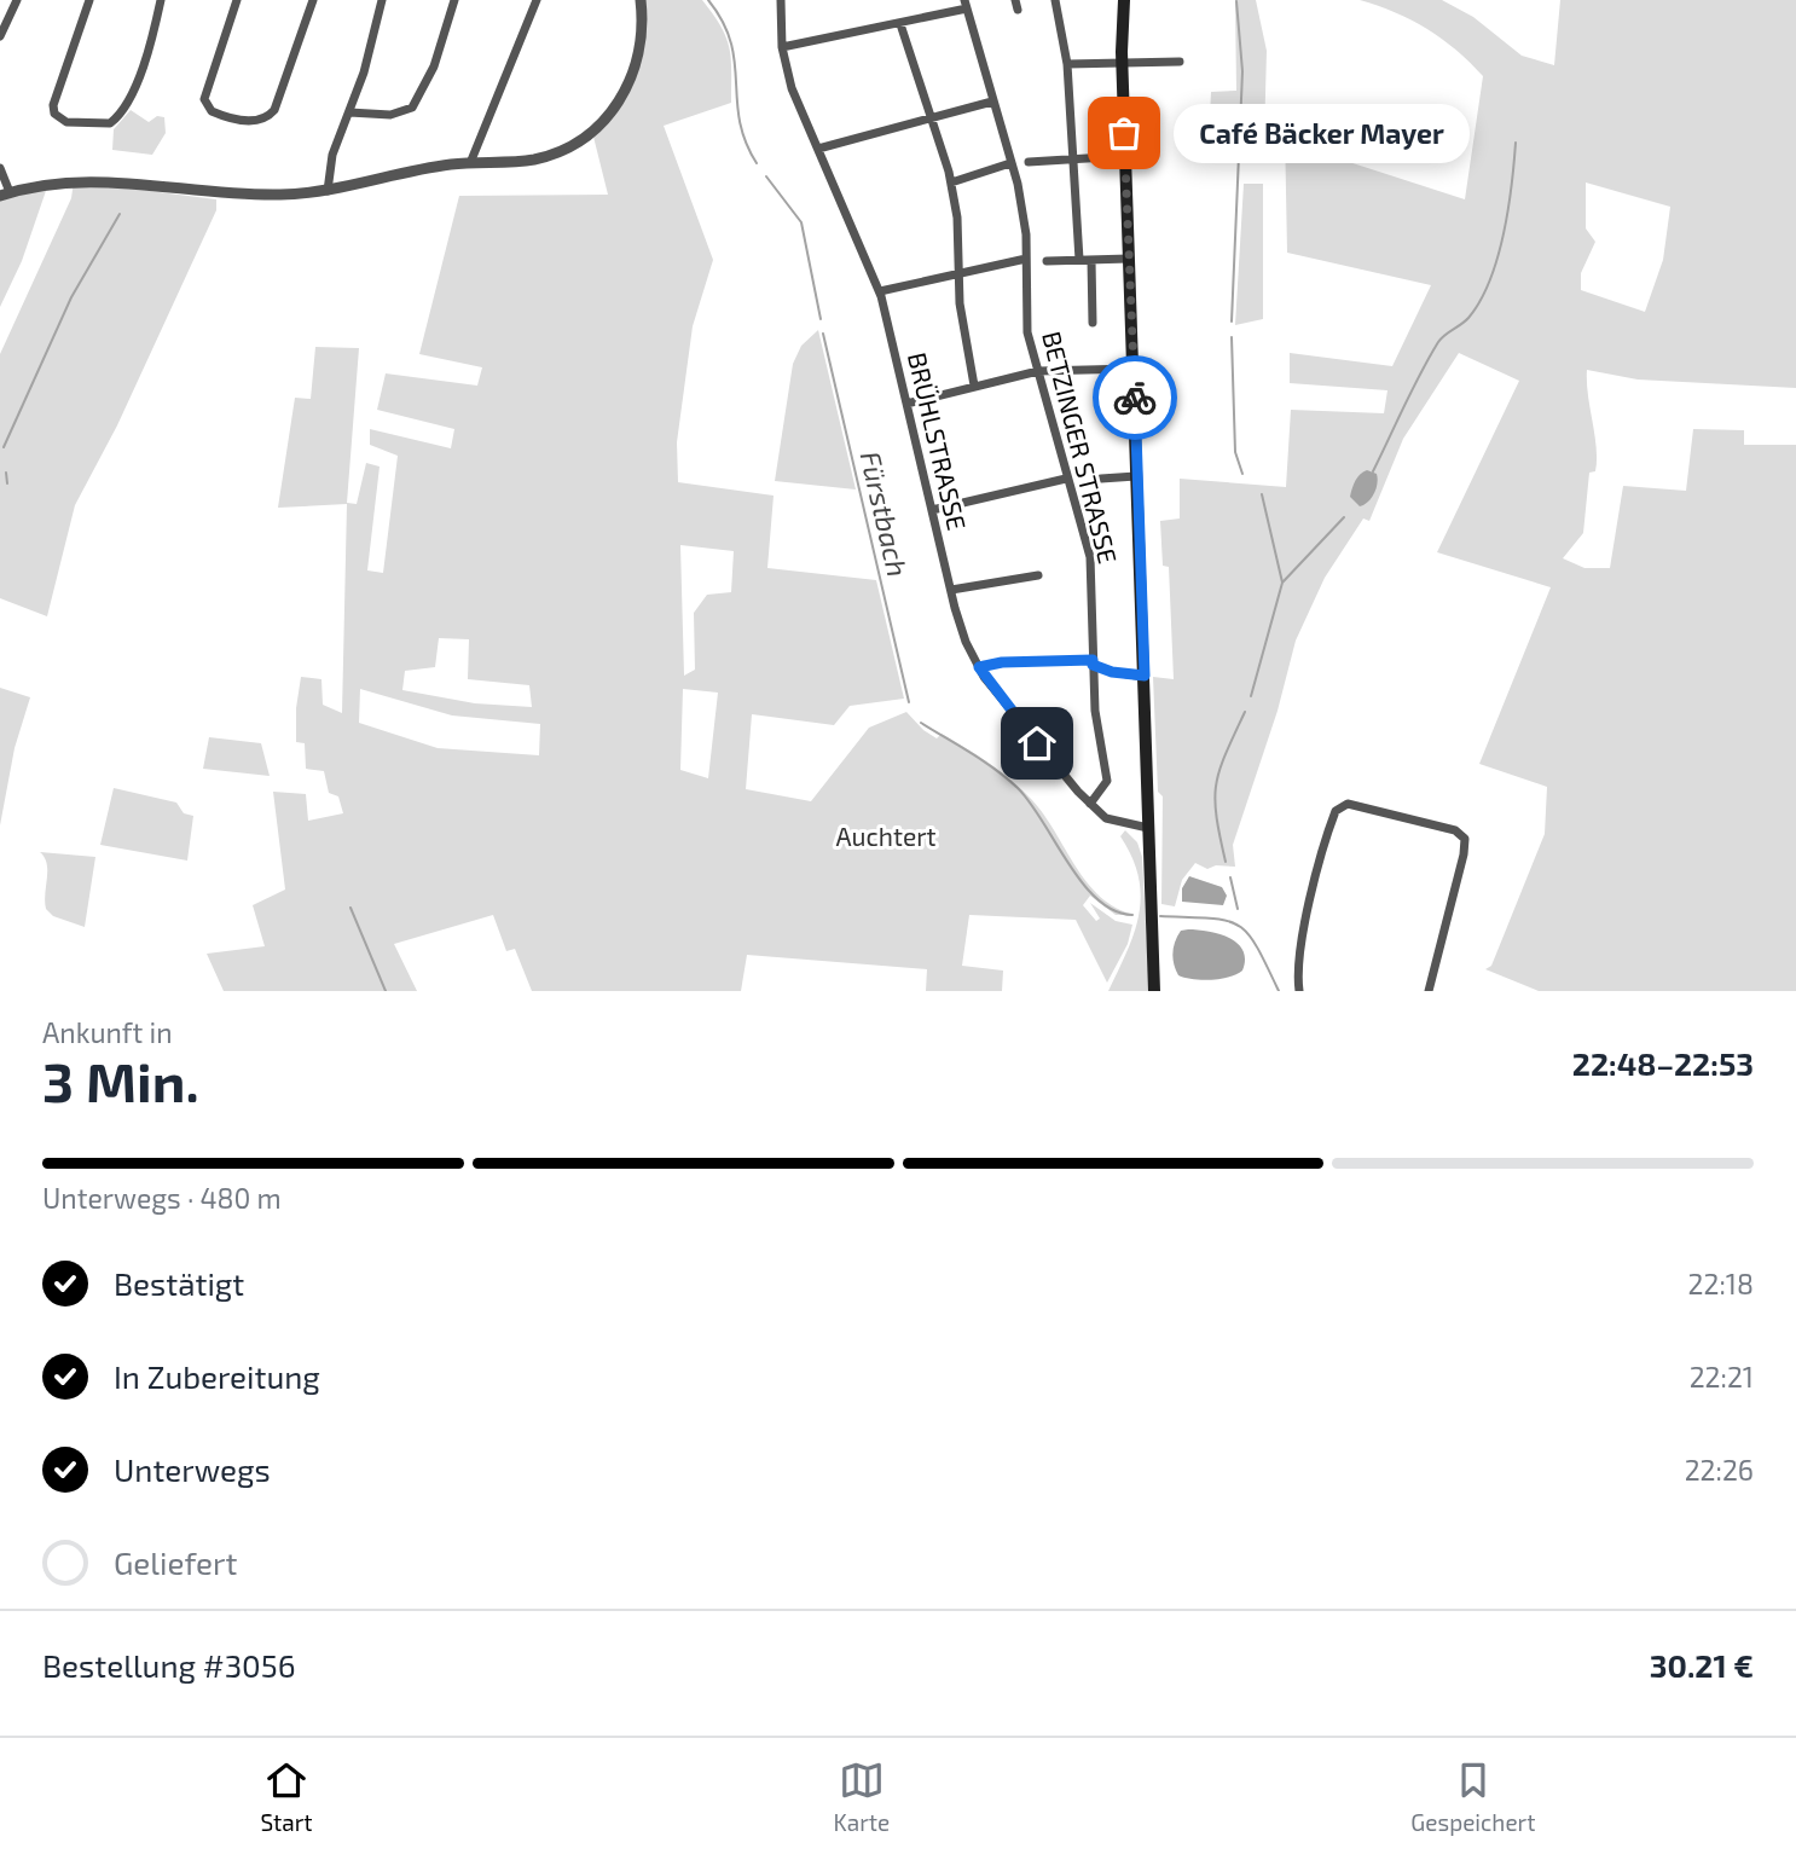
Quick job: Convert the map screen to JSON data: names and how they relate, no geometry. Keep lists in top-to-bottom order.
{
  "streets": {
    "street": ["BRÜHLSTRASSE", "BETZINGER STRASSE"]
  },
  "crossings": [
    ["BRÜHLSTRASSE", "BETZINGER STRASSE"]
  ],
  "water": ["Fürstbach"],
  "parks": ["Auchtert"],
  "places": ["Café Bäcker Mayer"],
  "page": {
    "bubble": "Café Bäcker Mayer",
    "heading": ["3 Min.", "Ankunft in", "22:48–22:53"],
    "panel": ["Bestellung #3056", "30.21 €"],
    "bar": "Unterwegs · 480 m",
    "list": [
      ["Bestätigt", "22:18"],
      ["In Zubereitung", "22:21"],
      ["Unterwegs", "22:26"],
      "Geliefert"
    ],
    "tabs": ["Start", "Karte", "Gespeichert"]
  }
}
